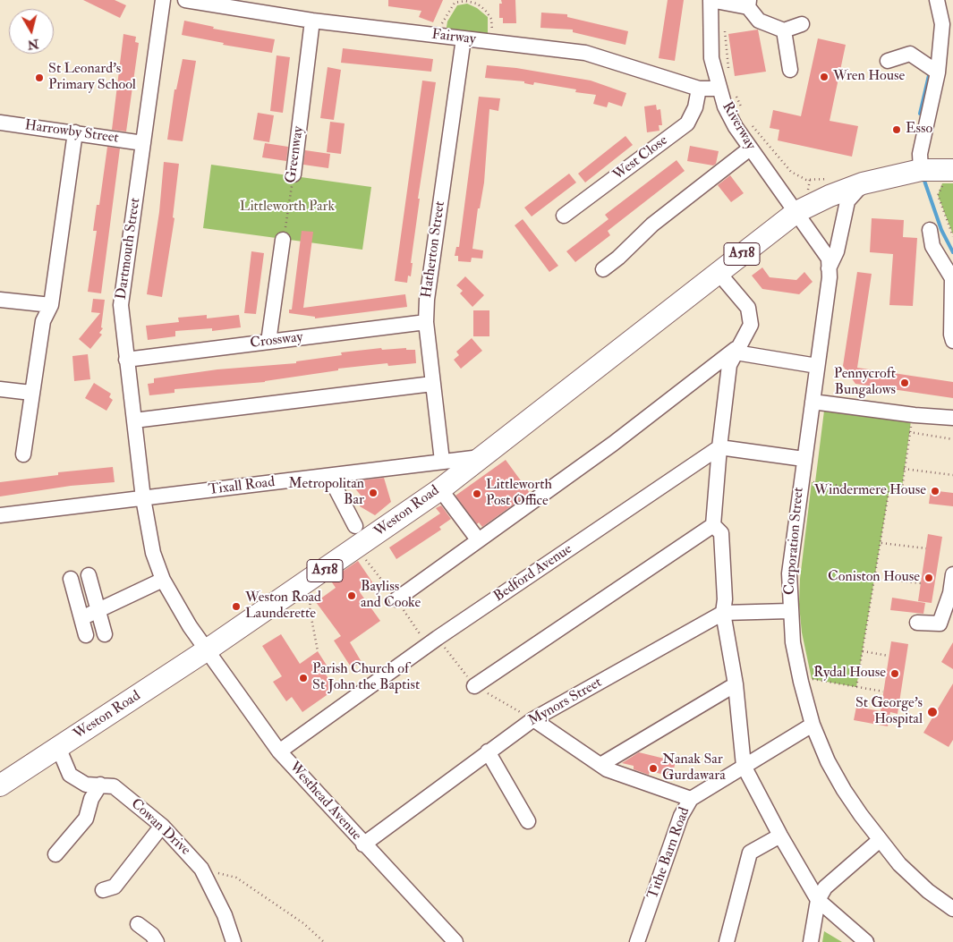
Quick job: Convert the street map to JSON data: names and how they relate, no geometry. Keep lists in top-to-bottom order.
{
  "streets": {
    "highway": ["A518", "Weston Road"],
    "street": [
      "Fairway",
      "Riverway",
      "Harrowby Street",
      "Greenway",
      "West Close",
      "Dartmouth Street",
      "Hatherton Street",
      "Crossway",
      "Tixall Road",
      "Corporation Street",
      "Bedford Avenue",
      "Mynors Street",
      "Westhead Avenue",
      "Cowan Drive",
      "Tithe Barn Road"
    ]
  },
  "crossings": [
    ["Fairway", "Riverway"],
    ["Fairway", "Greenway"],
    ["Fairway", "West Close"],
    ["Fairway", "Hatherton Street"],
    ["Riverway", "Weston Road"],
    ["Riverway", "Corporation Street"],
    ["Harrowby Street", "Dartmouth Street"],
    ["Dartmouth Street", "Crossway"],
    ["Dartmouth Street", "Tixall Road"],
    ["Dartmouth Street", "Westhead Avenue"],
    ["Hatherton Street", "Crossway"],
    ["Hatherton Street", "Tixall Road"],
    ["Tixall Road", "Weston Road"],
    ["Weston Road", "Corporation Street"],
    ["Weston Road", "Westhead Avenue"],
    ["Weston Road", "Cowan Drive"],
    ["Corporation Street", "Mynors Street"],
    ["Corporation Street", "Tithe Barn Road"],
    ["Bedford Avenue", "Westhead Avenue"],
    ["Mynors Street", "Westhead Avenue"]
  ],
  "parks": ["Littleworth Park"],
  "places": [
    "Wren House",
    "St Leonard's Primary School",
    "Esso",
    "Pennycroft Bungalows",
    "Windermere House",
    "Metropolitan Bar",
    "Littleworth Post Office",
    "Coniston House",
    "Bayliss and Cooke",
    "Weston Road Launderette",
    "Rydal House",
    "Parish Church of St John the Baptist",
    "St George's Hospital",
    "Nanak Sar Gurdawara"
  ],
  "north": "bottom"
}
